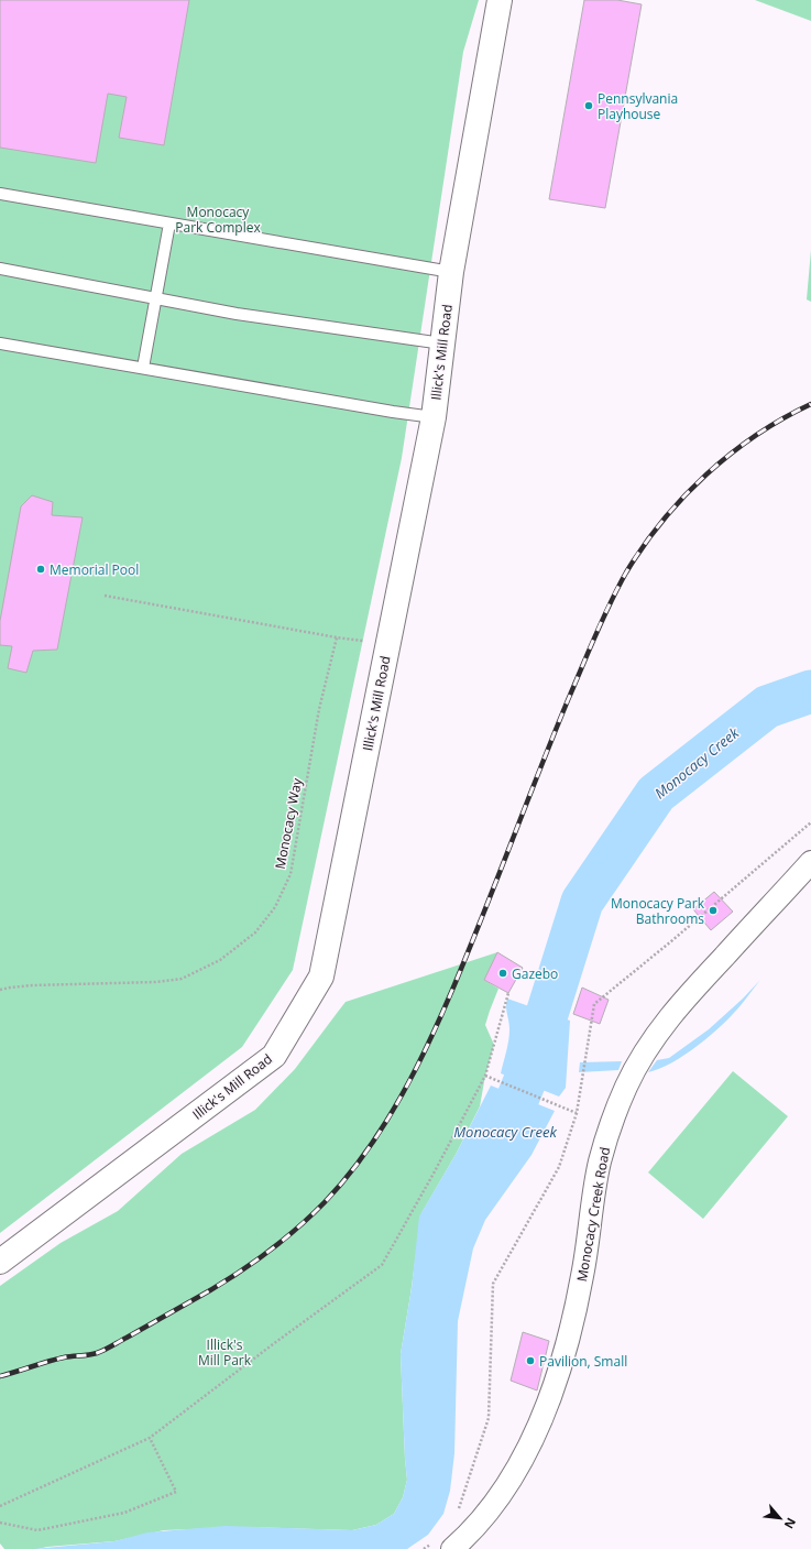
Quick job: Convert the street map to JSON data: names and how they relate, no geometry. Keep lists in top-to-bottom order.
{
  "streets": {
    "street": ["Illick's Mill Road", "Monocacy Creek Road"],
    "path": ["Monocacy Way"]
  },
  "water": ["Monocacy Creek"],
  "parks": ["Monocacy Park Complex", "Illick's Mill Park"],
  "places": [
    "Pennsylvania Playhouse",
    "Memorial Pool",
    "Monocacy Park Bathrooms",
    "Gazebo",
    "Pavilion, Small"
  ],
  "north": "bottom right"
}
